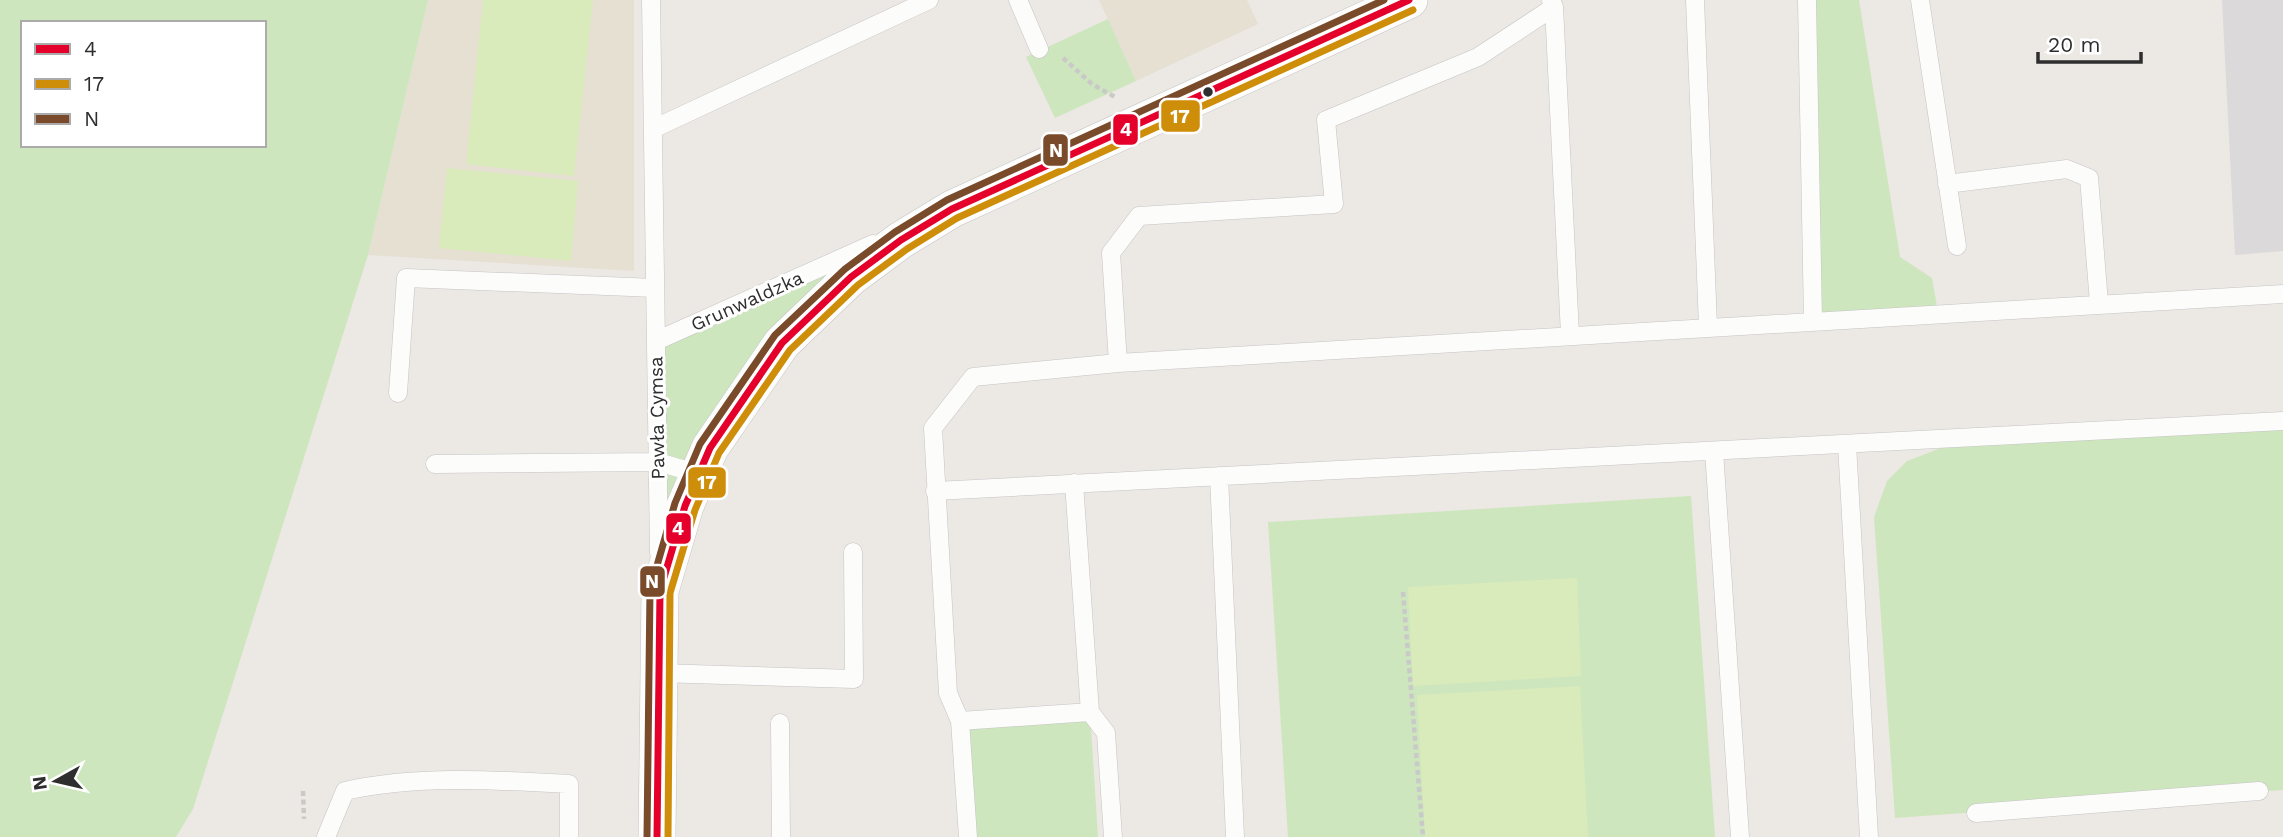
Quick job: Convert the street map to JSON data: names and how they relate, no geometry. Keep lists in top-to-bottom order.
{
  "streets": {
    "street": ["Grunwaldzka", "Pawła Cymsa"]
  },
  "crossings": [
    ["Grunwaldzka", "Pawła Cymsa"]
  ],
  "lines": ["transit line 4", "transit line N", "transit line 17"],
  "legend": ["4", "17", "N"],
  "scale_bar": "20 m",
  "north": "left"
}
